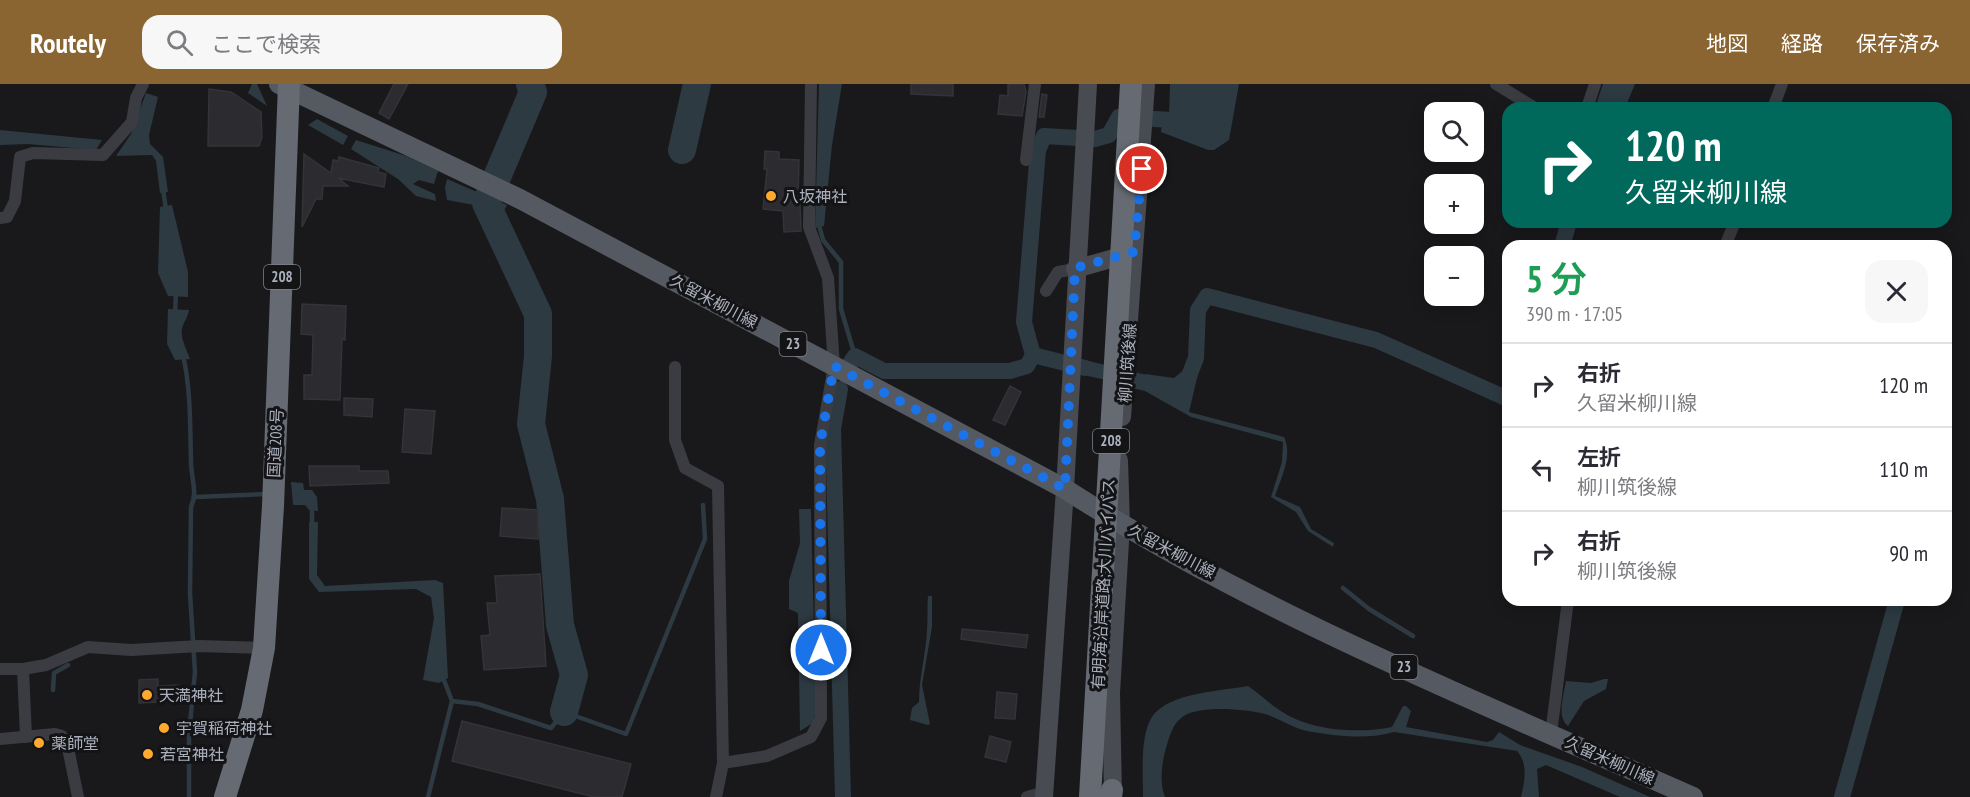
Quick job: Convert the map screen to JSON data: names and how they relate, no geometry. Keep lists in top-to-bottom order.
{
  "streets": {
    "highway": ["208", "国道208号", "有明海沿岸道路;大川バイパス"],
    "main road": ["久留米柳川線", "23", "柳川筑後線"]
  },
  "crossings": [
    ["久留米柳川線", "柳川筑後線"],
    ["久留米柳川線", "国道208号"]
  ],
  "places": [
    "八坂神社",
    "天満神社",
    "宇賀稲荷神社",
    "薬師堂",
    "若宮神社"
  ],
  "page": {
    "header": "Routely",
    "search": "ここで検索",
    "nav": ["地図", "経路", "保存済み"],
    "map_buttons": ["+", "−"],
    "turn": ["120 m", "久留米柳川線"],
    "heading": ["5 分", "390 m · 17:05"],
    "list": [
      {
        "name": "右折",
        "note": "久留米柳川線",
        "value": "120 m"
      },
      {
        "name": "左折",
        "note": "柳川筑後線",
        "value": "110 m"
      },
      {
        "name": "右折",
        "note": "柳川筑後線",
        "value": "90 m"
      }
    ]
  }
}
